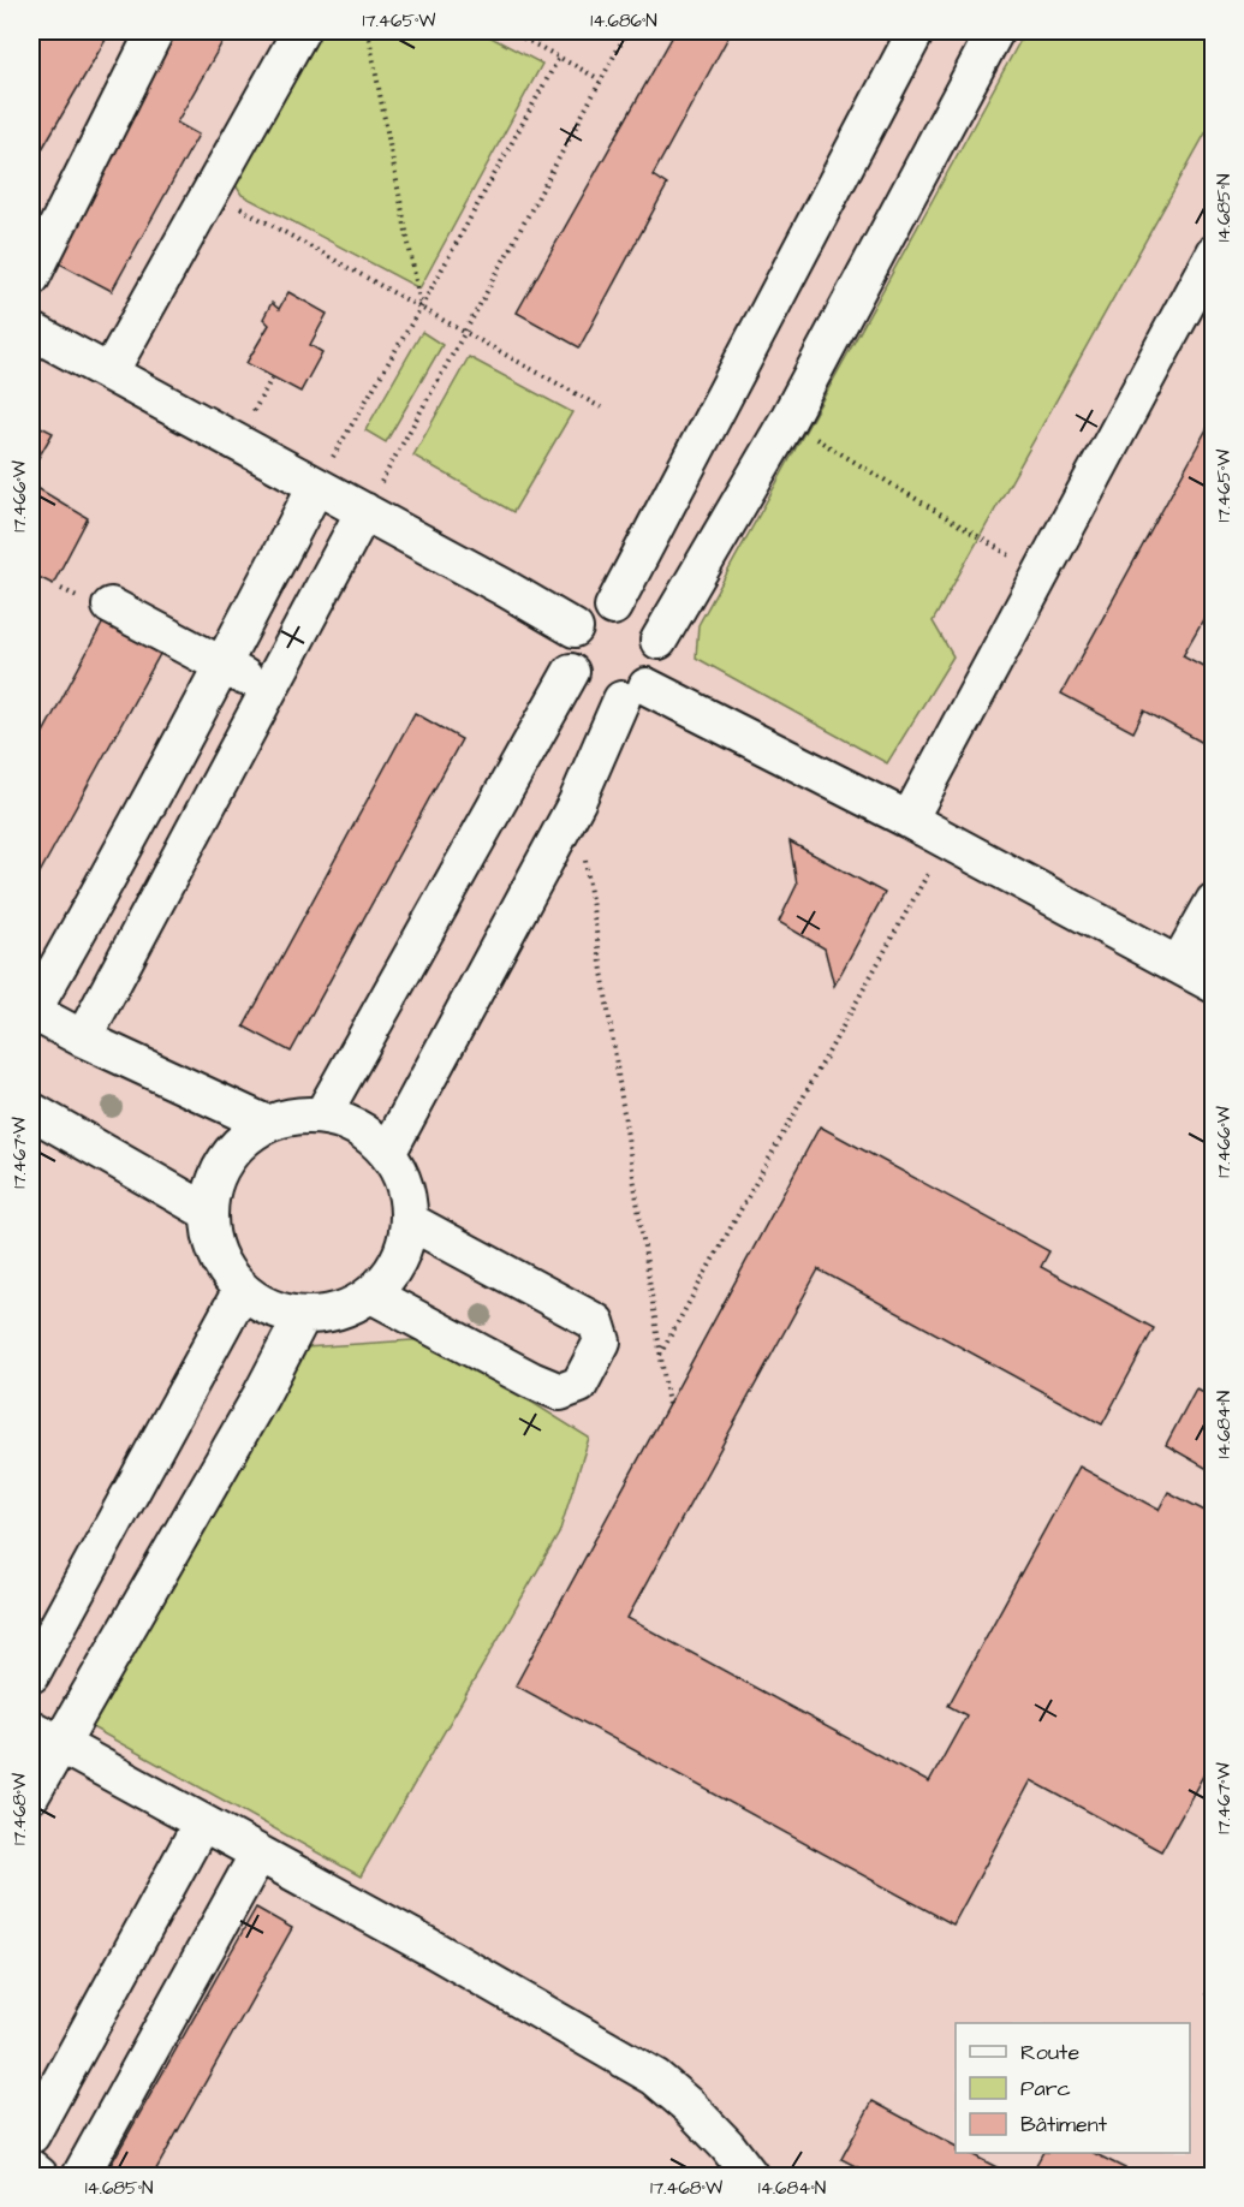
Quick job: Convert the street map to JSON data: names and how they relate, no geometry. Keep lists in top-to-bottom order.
{
  "legend": ["Route", "Parc", "Bâtiment"],
  "coordinates": [
    "17.465°W",
    "14.686°N",
    "14.685°N",
    "17.466°W",
    "17.467°W",
    "14.684°N",
    "17.468°W"
  ]
}
